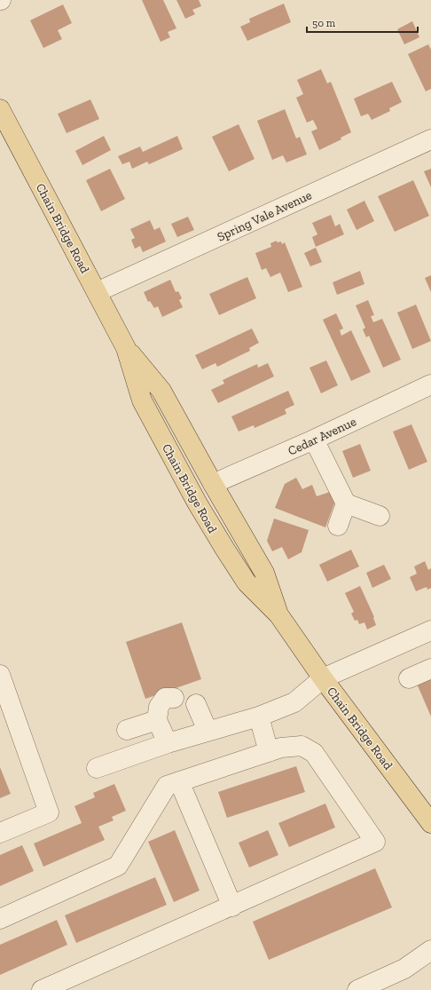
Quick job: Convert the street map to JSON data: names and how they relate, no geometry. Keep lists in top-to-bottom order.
{
  "streets": {
    "main road": ["Chain Bridge Road"],
    "street": ["Spring Vale Avenue", "Cedar Avenue"]
  },
  "crossings": [
    ["Spring Vale Avenue", "Chain Bridge Road"],
    ["Chain Bridge Road", "Cedar Avenue"]
  ],
  "scale_bar": "50 m"
}
